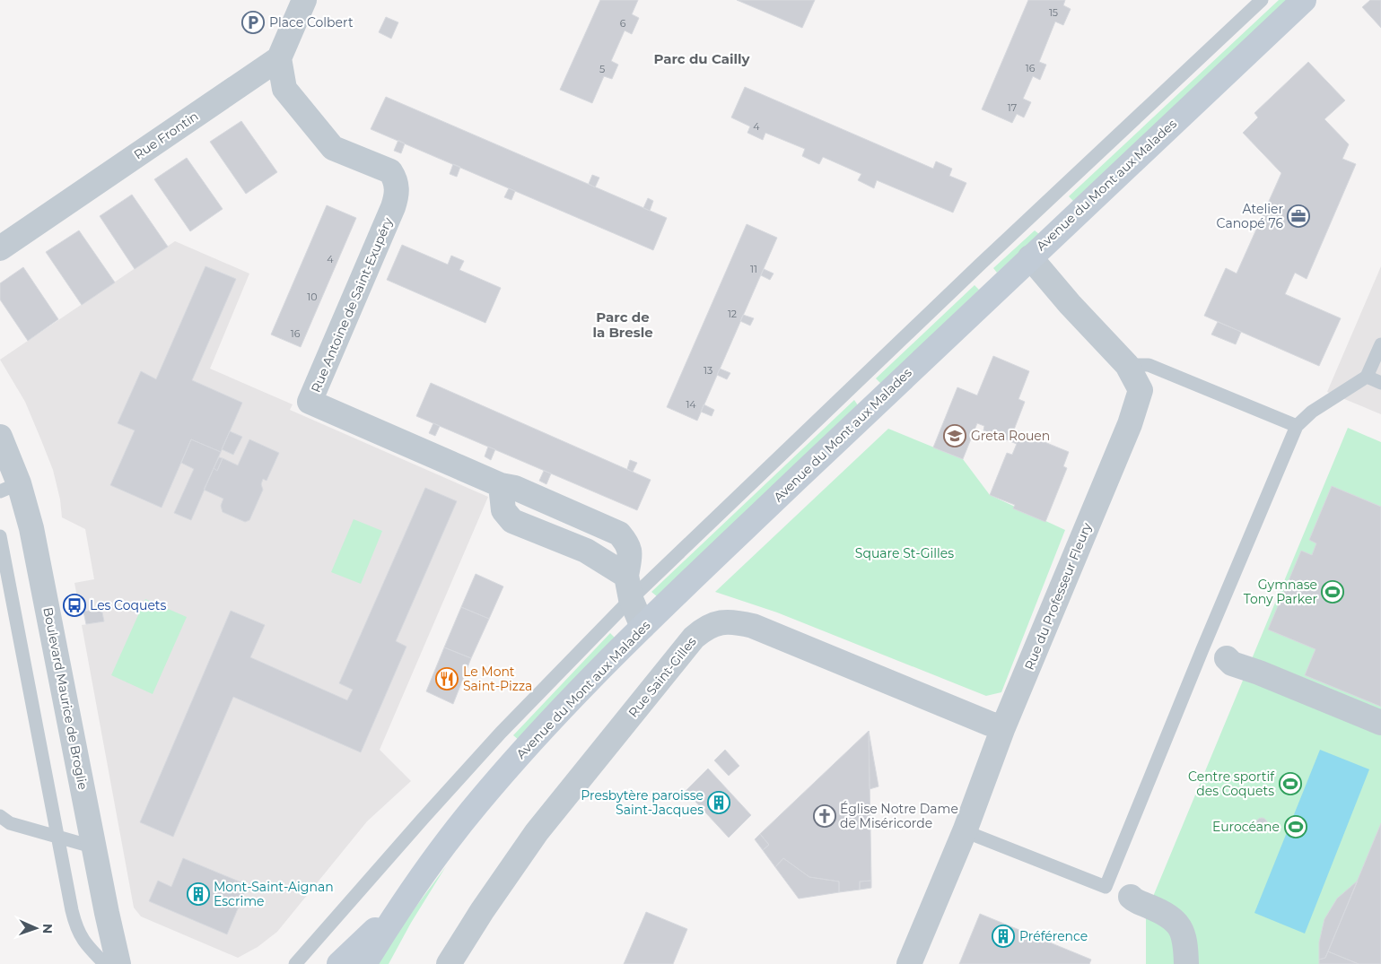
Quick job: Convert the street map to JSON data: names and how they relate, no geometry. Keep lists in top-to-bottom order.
{
  "streets": {
    "street": [
      "Rue Frontin",
      "Avenue du Mont aux Malades",
      "Rue Antoine de Saint-Exupéry",
      "Rue du Professeur Fleury",
      "Rue Saint-Gilles",
      "Boulevard Maurice de Broglie"
    ]
  },
  "crossings": [
    ["Rue Frontin", "Rue Antoine de Saint-Exupéry"],
    ["Avenue du Mont aux Malades", "Rue du Professeur Fleury"],
    ["Rue du Professeur Fleury", "Rue Saint-Gilles"]
  ],
  "districts": ["Parc du Cailly", "Parc de la Bresle"],
  "parks": ["Square St-Gilles"],
  "places": {
    "parking": ["Place Colbert"],
    "office": ["Atelier Canopé 76"],
    "school or university": ["Greta Rouen"],
    "sports": ["Gymnase Tony Parker", "Centre sportif des Coquets", "Eurocéane"],
    "bus stop": ["Les Coquets"],
    "restaurant": ["Le Mont Saint-Pizza"],
    "building": ["Presbytère paroisse Saint-Jacques", "Mont-Saint-Aignan Escrime", "Préférence"],
    "church": ["Église Notre Dame de Miséricorde"]
  },
  "house_numbers": [
    "15",
    "6",
    "16",
    "5",
    "17",
    "4",
    "4",
    "11",
    "10",
    "12",
    "16",
    "13",
    "14"
  ],
  "north": "right"
}
